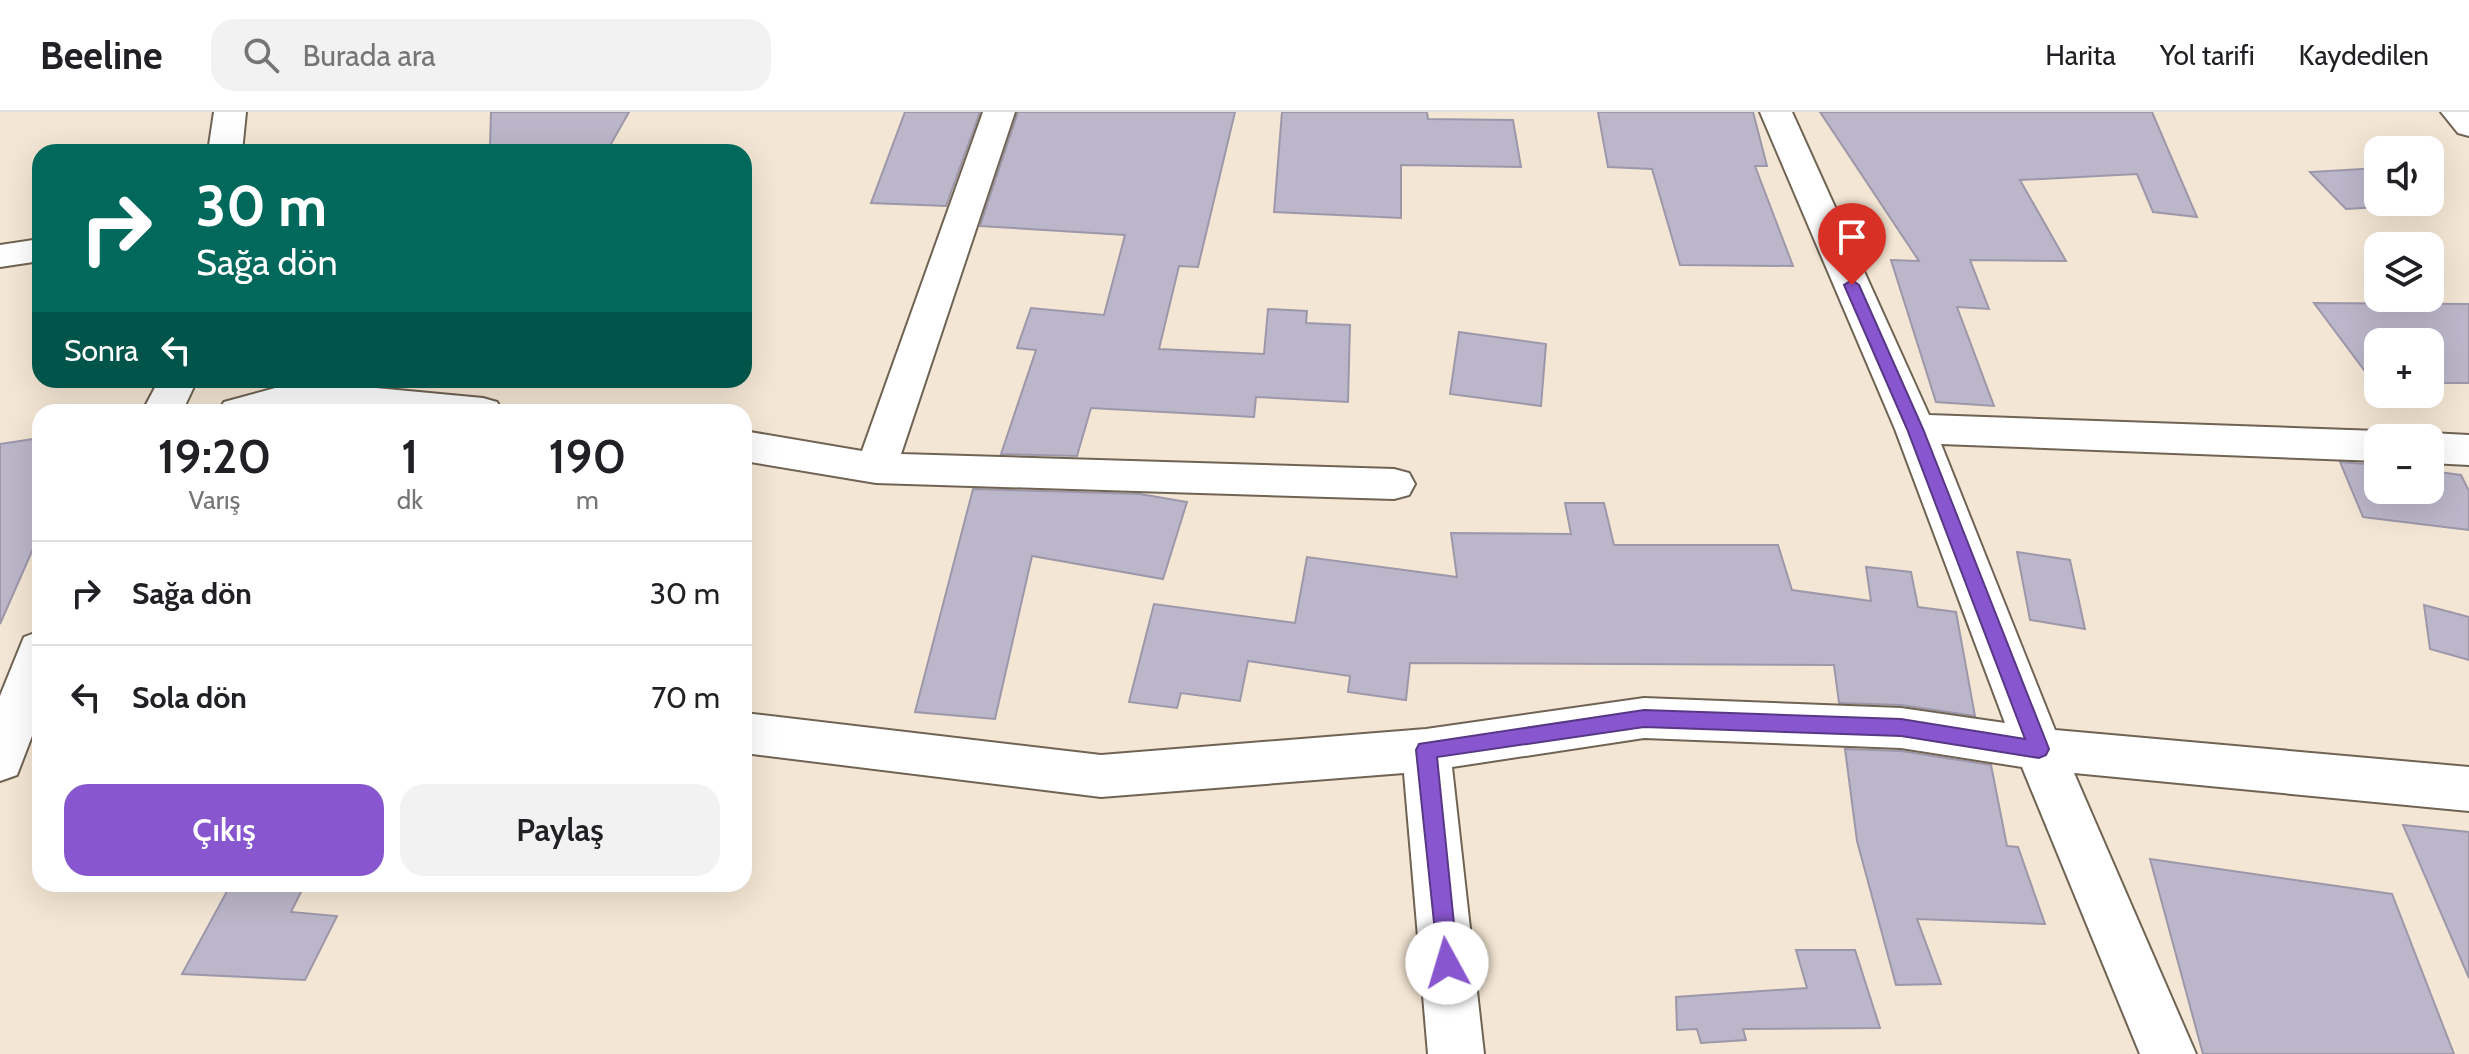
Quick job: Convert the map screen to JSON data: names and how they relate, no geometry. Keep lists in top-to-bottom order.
{
  "page": {
    "header": "Beeline",
    "search": "Burada ara",
    "nav": ["Harita", "Yol tarifi", "Kaydedilen"],
    "map_buttons": ["+", "−"],
    "turn": ["30 m", "Sağa dön"],
    "then": "Sonra",
    "eta": [
      "19:20",
      "Varış",
      "1",
      "dk",
      "190",
      "m"
    ],
    "list": [
      {
        "name": "Sağa dön",
        "value": "30 m"
      },
      {
        "name": "Sola dön",
        "value": "70 m"
      }
    ],
    "buttons": ["Çıkış", "Paylaş"]
  }
}
